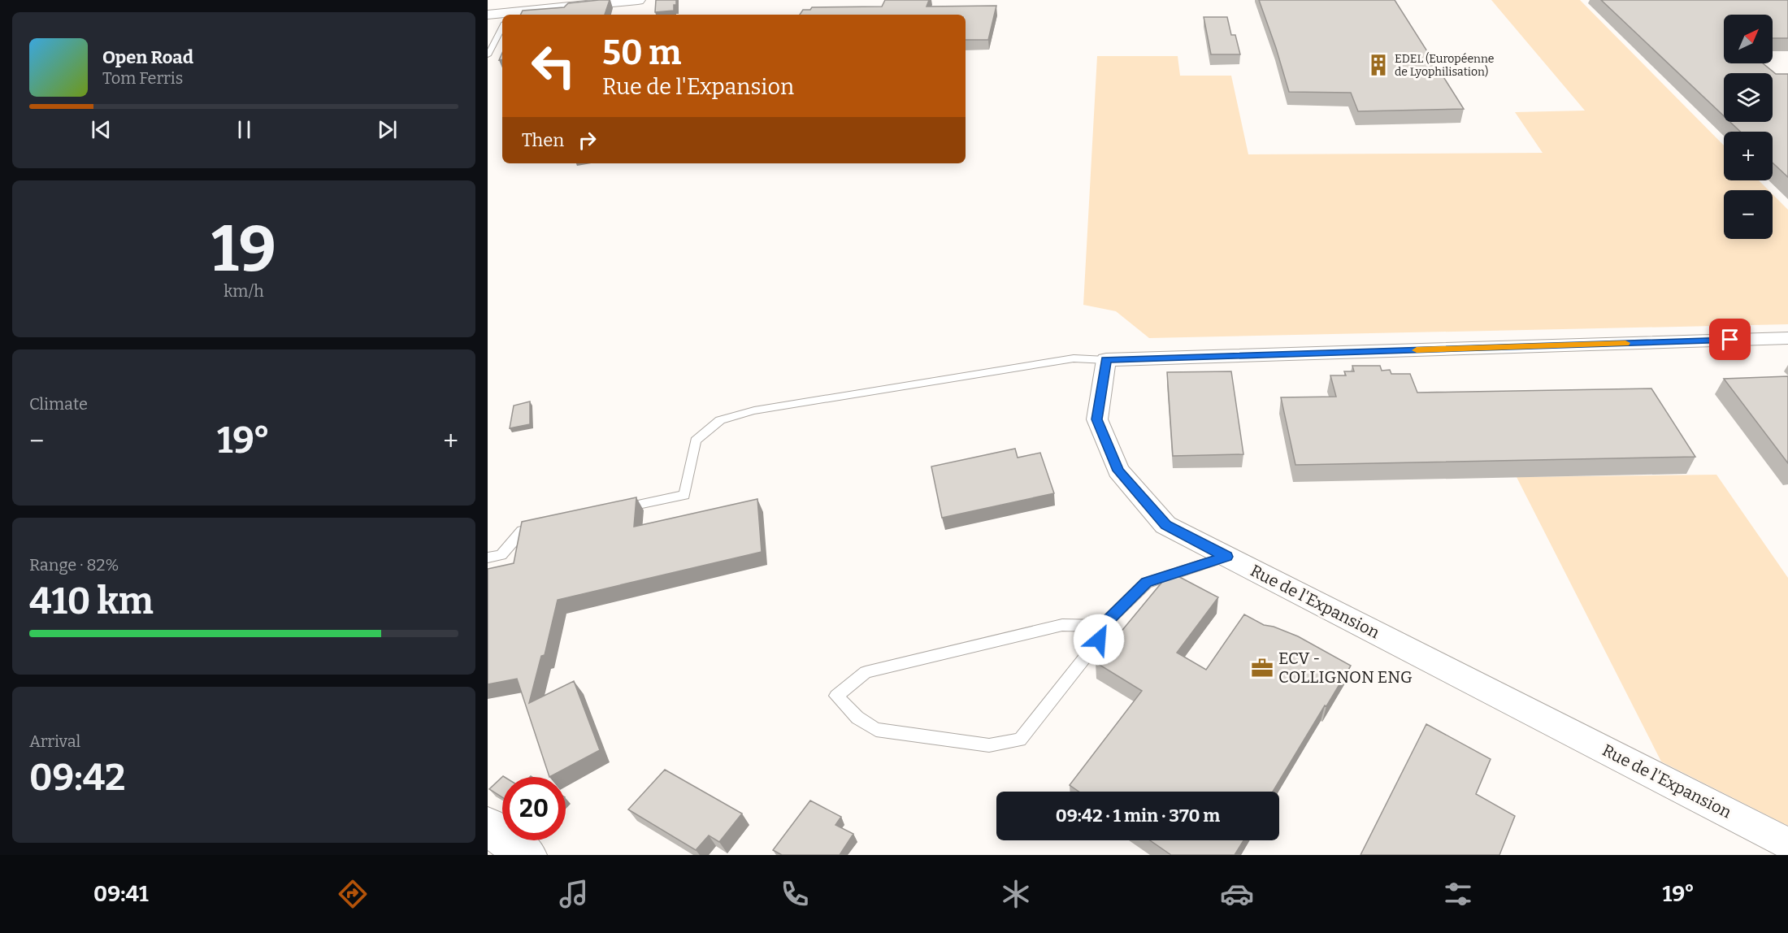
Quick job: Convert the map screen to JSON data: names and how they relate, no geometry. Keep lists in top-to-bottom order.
{
  "streets": {
    "street": ["Rue de l'Expansion"]
  },
  "places": {
    "building": ["EDEL (Européenne de Lyophilisation)"],
    "office": ["ECV - COLLIGNON ENG"]
  },
  "north": "top right",
  "page": {
    "map_buttons": ["+", "−"],
    "turn": ["50 m", "Rue de l'Expansion"],
    "song": ["Open Road", "Tom Ferris"],
    "then": "Then",
    "tile": [
      ["19", "km/h"],
      "Climate",
      ["Range · 82%", "410 km"],
      ["Arrival", "09:42"]
    ],
    "heat": ["−", "19°", "+"],
    "limit": "20",
    "trip": "09:42 · 1 min · 370 m",
    "tabs": ["09:41", "19°"]
  }
}
